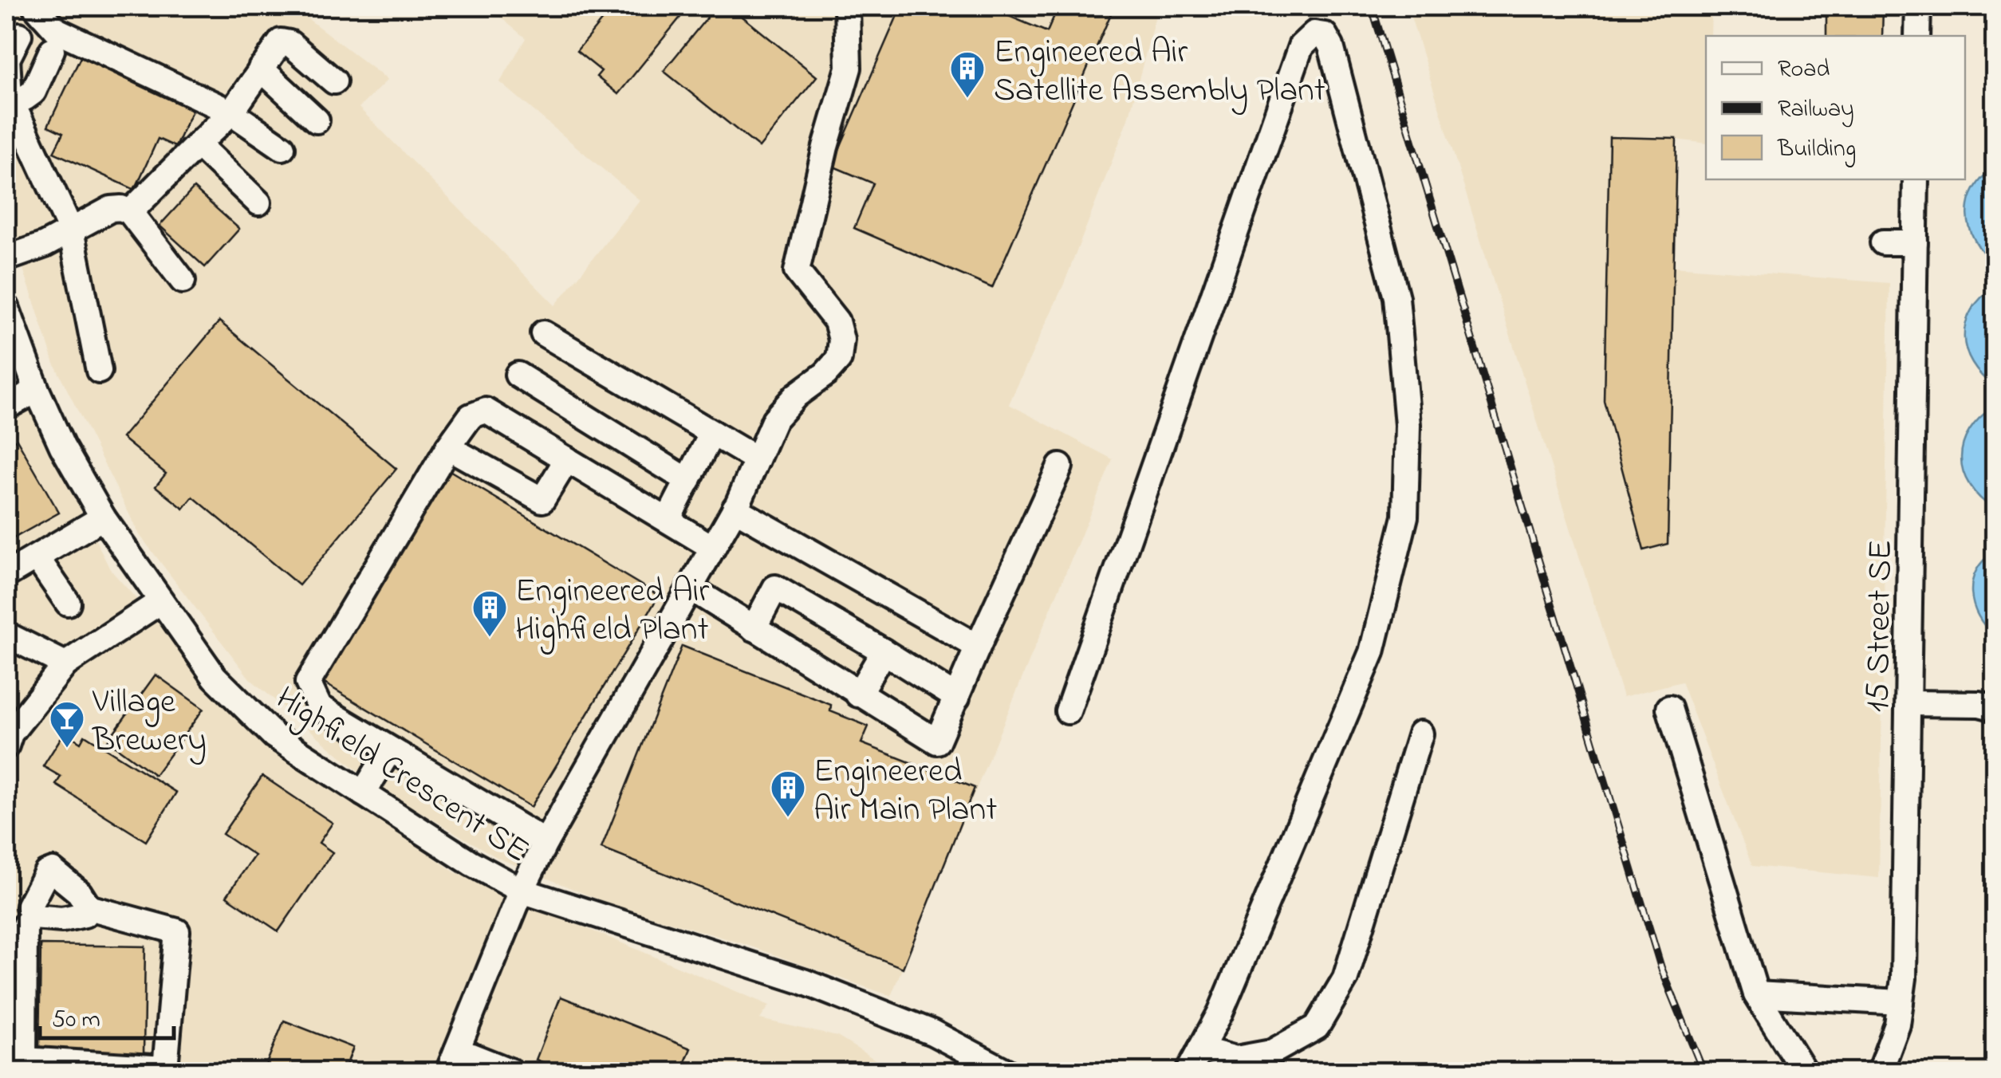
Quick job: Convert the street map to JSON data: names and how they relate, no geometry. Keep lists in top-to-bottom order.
{
  "streets": {
    "street": ["15 Street SE", "Highfield Crescent SE"]
  },
  "places": {
    "building": ["Engineered Air Satellite Assembly Plant", "Engineered Air Highfield Plant", "Engineered Air Main Plant"],
    "bar": ["Village Brewery"]
  },
  "legend": ["Road", "Railway", "Building"],
  "scale_bar": "50 m"
}
